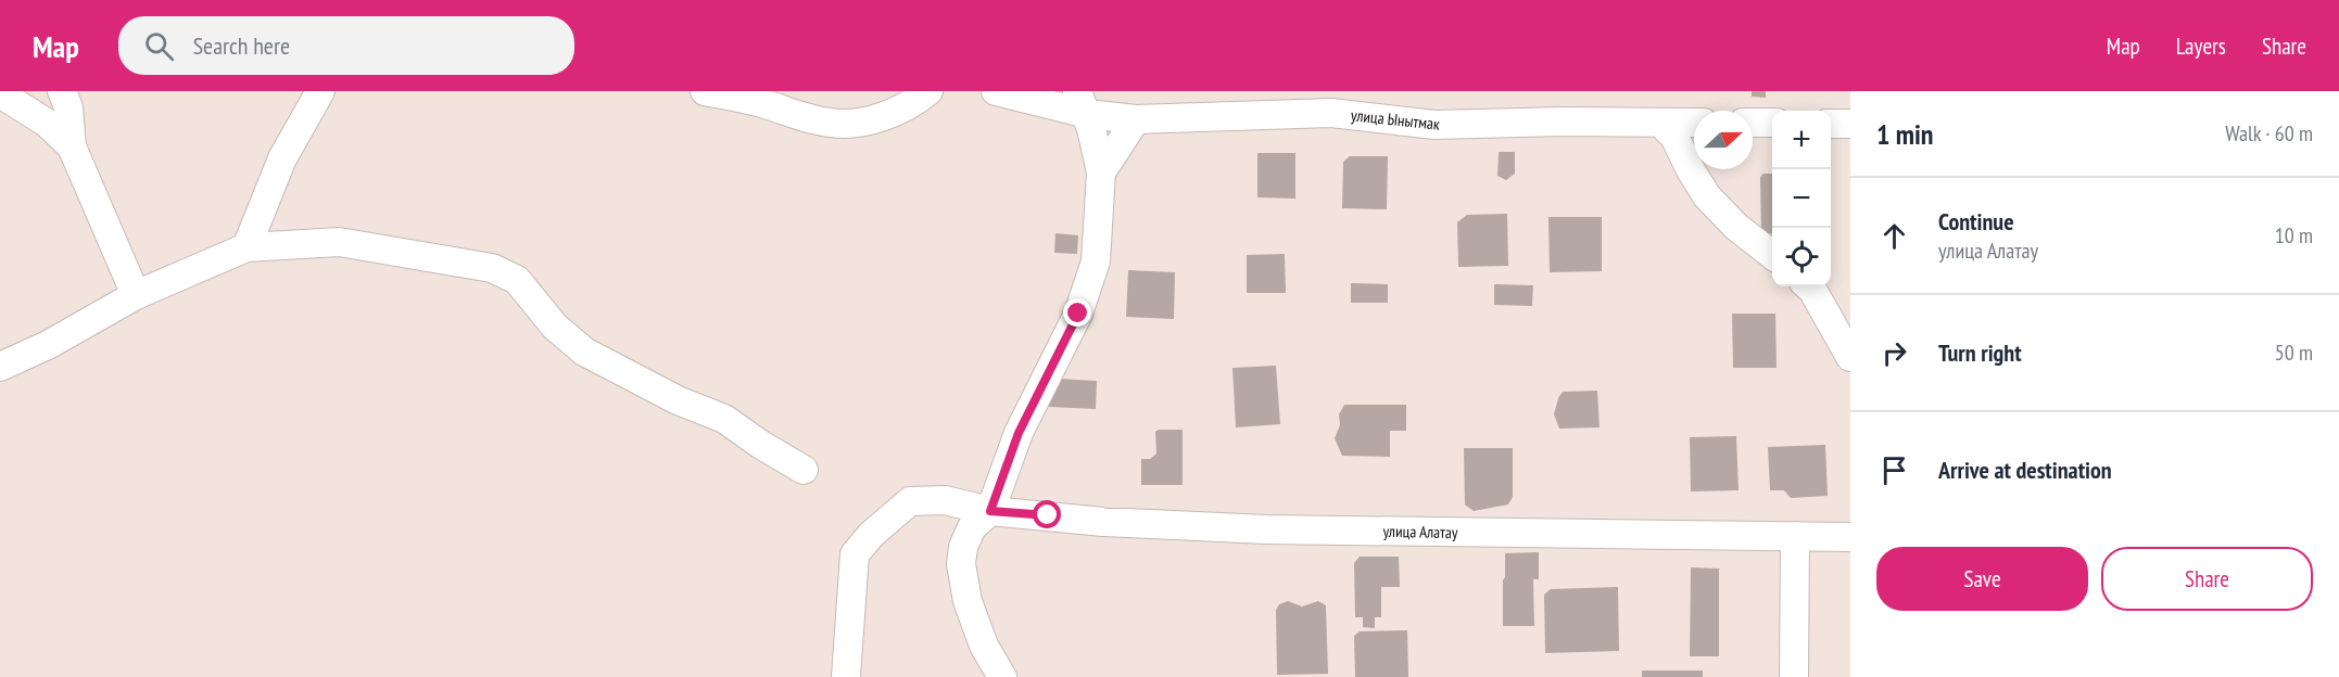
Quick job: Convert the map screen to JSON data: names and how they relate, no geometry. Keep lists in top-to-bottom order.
{
  "streets": {
    "street": ["улица Ынытмак", "улица Алатау"]
  },
  "north": "right",
  "page": {
    "header": "Map",
    "search": "Search here",
    "nav": ["Map", "Layers", "Share"],
    "heading": ["1 min", "Walk · 60 m"],
    "map_buttons": ["+", "−"],
    "list": [
      ["Continue", "улица Алатау", "10 m"],
      ["Turn right", "50 m"],
      "Arrive at destination"
    ],
    "buttons": ["Save", "Share"]
  }
}
